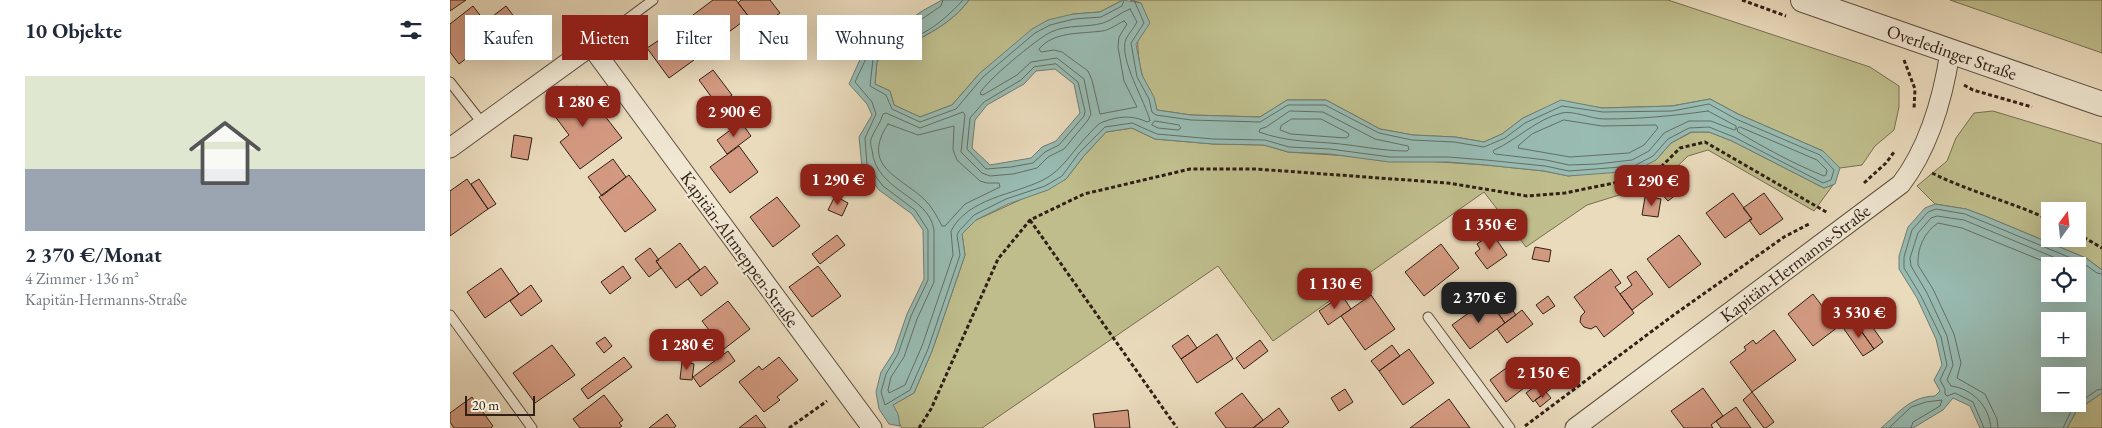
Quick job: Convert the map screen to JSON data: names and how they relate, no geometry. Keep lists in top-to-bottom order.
{
  "streets": {
    "street": ["Overledinger Straße", "Kapitän-Altmeppen-Straße", "Kapitän-Hermanns-Straße"]
  },
  "crossings": [
    ["Overledinger Straße", "Kapitän-Hermanns-Straße"]
  ],
  "scale_bar": "20 m",
  "north": "top",
  "page": {
    "heading": "10 Objekte",
    "chip": [
      "Kaufen",
      "Mieten",
      "Filter",
      "Neu",
      "Wohnung"
    ],
    "list": [
      {
        "name": "2 370 €/Monat",
        "note": "4 Zimmer · 136 m² · Kapitän-Hermanns-Straße"
      }
    ],
    "price": [
      "1 280 €",
      "2 900 €",
      "1 290 €",
      "1 290 €",
      "1 350 €",
      "1 130 €",
      "2 370 €",
      "3 530 €",
      "1 280 €",
      "2 150 €"
    ],
    "map_buttons": ["+", "−"],
    "scale": "20 m"
  }
}
